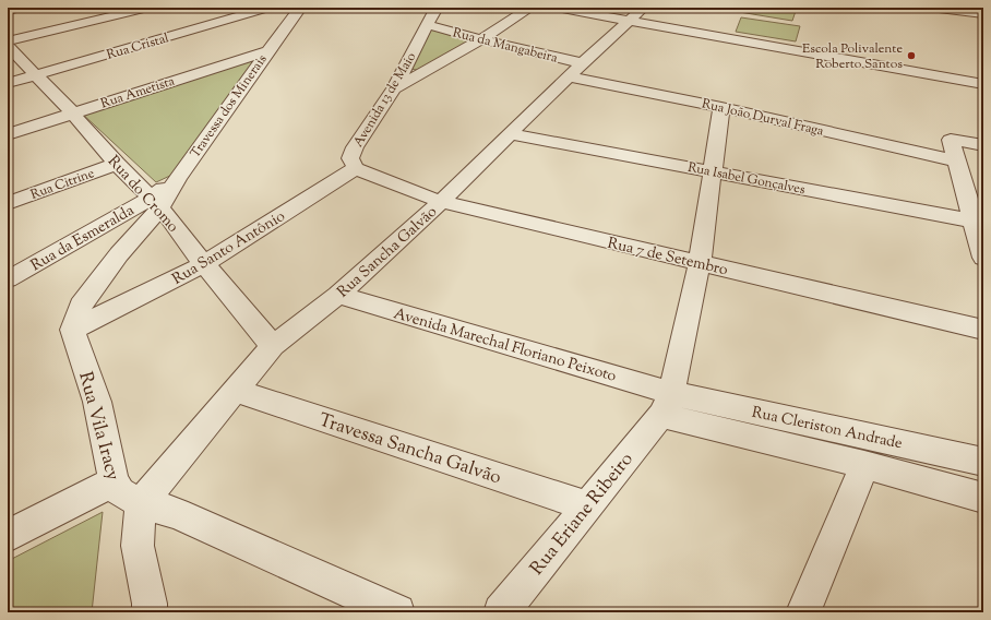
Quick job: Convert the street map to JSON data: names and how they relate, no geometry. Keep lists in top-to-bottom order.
{
  "streets": {
    "street": [
      "Rua da Mangabeira",
      "Rua Cristal",
      "Rua Ametista",
      "Avenida 13 de Maio",
      "Travessa dos Minerais",
      "Rua João Durval Fraga",
      "Rua Isabel Gonçalves",
      "Rua Citrine",
      "Rua do Cromo",
      "Rua da Esmeralda",
      "Rua Santo Antônio",
      "Rua Sancha Galvão",
      "Rua 7 de Setembro",
      "Avenida Marechal Floriano Peixoto",
      "Rua Vila Iracy",
      "Rua Cleriston Andrade",
      "Travessa Sancha Galvão",
      "Rua Eriane Ribeiro"
    ]
  },
  "crossings": [
    ["Rua da Mangabeira", "Avenida 13 de Maio"],
    ["Rua da Mangabeira", "Rua João Durval Fraga"],
    ["Rua da Mangabeira", "Rua Sancha Galvão"],
    ["Rua Cristal", "Rua do Cromo"],
    ["Rua Ametista", "Travessa dos Minerais"],
    ["Rua Ametista", "Rua do Cromo"],
    ["Avenida 13 de Maio", "Rua Santo Antônio"],
    ["Avenida 13 de Maio", "Rua 7 de Setembro"],
    ["Travessa dos Minerais", "Rua da Esmeralda"],
    ["Rua João Durval Fraga", "Rua Sancha Galvão"],
    ["Rua Isabel Gonçalves", "Rua Sancha Galvão"],
    ["Rua Citrine", "Rua do Cromo"],
    ["Rua do Cromo", "Rua da Esmeralda"],
    ["Rua do Cromo", "Rua Santo Antônio"],
    ["Rua do Cromo", "Rua Sancha Galvão"],
    ["Rua Santo Antônio", "Rua 7 de Setembro"],
    ["Rua Santo Antônio", "Rua Vila Iracy"],
    ["Rua Sancha Galvão", "Rua 7 de Setembro"],
    ["Rua Sancha Galvão", "Avenida Marechal Floriano Peixoto"],
    ["Rua Sancha Galvão", "Rua Vila Iracy"],
    ["Rua Sancha Galvão", "Travessa Sancha Galvão"],
    ["Avenida Marechal Floriano Peixoto", "Rua Cleriston Andrade"],
    ["Avenida Marechal Floriano Peixoto", "Rua Eriane Ribeiro"],
    ["Rua Cleriston Andrade", "Rua Eriane Ribeiro"],
    ["Travessa Sancha Galvão", "Rua Eriane Ribeiro"]
  ],
  "places": ["Escola Polivalente Roberto Santos"]
}
